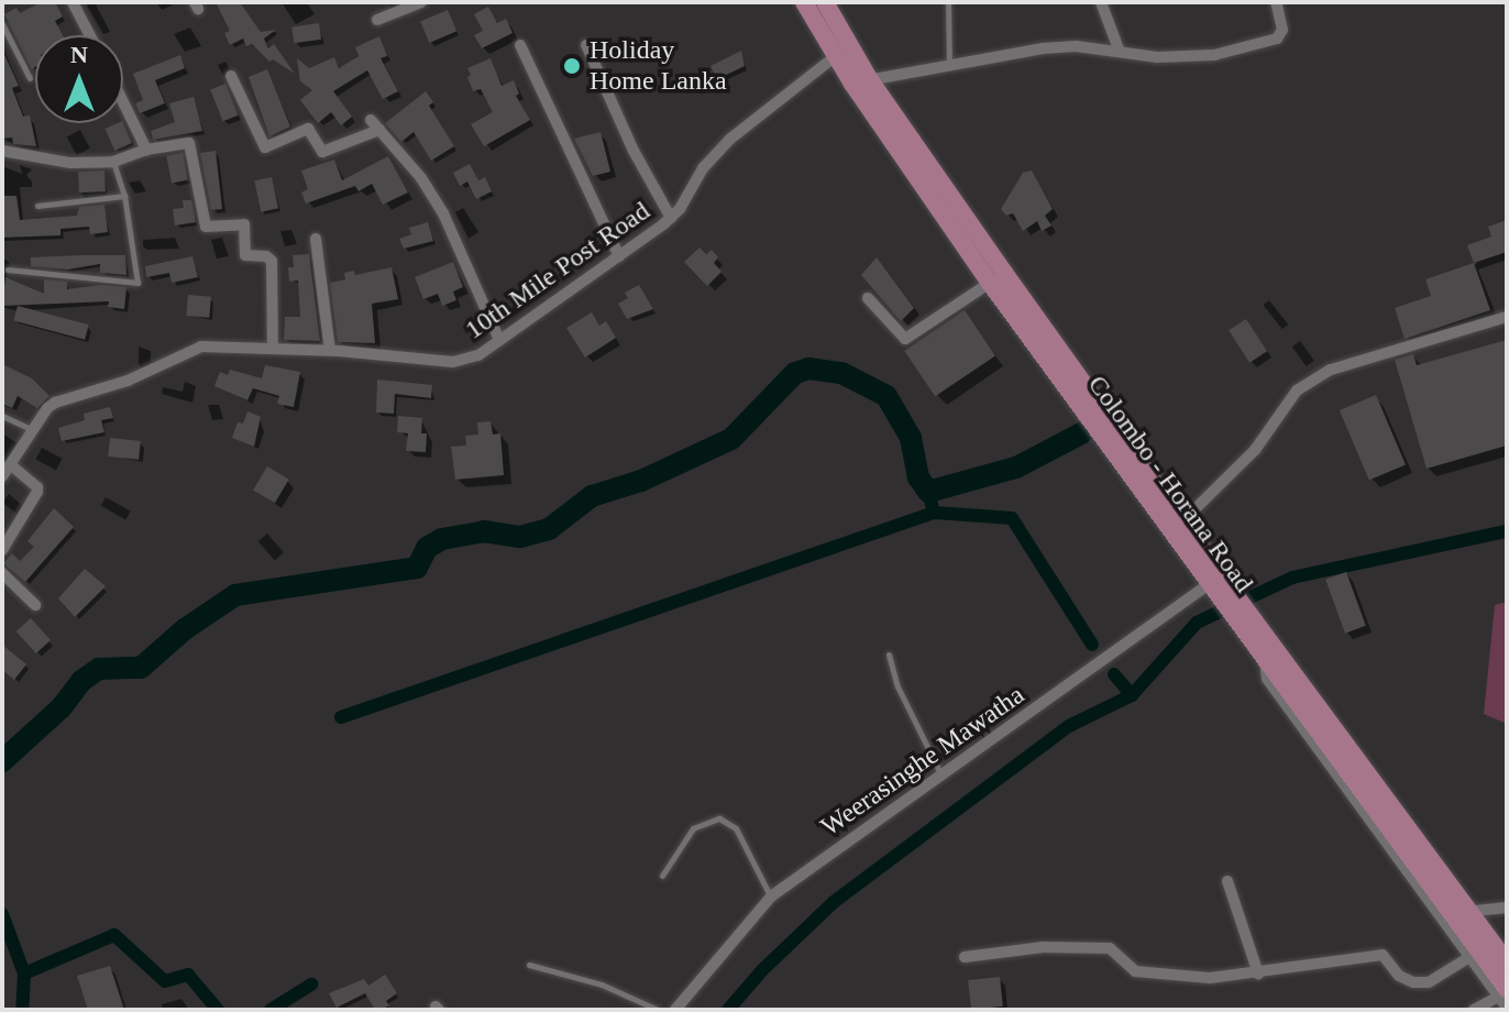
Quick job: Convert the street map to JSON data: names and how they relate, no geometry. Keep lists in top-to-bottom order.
{
  "streets": {
    "main road": ["Colombo - Horana Road"],
    "street": ["10th Mile Post Road", "Weerasinghe Mawatha"]
  },
  "crossings": [
    ["10th Mile Post Road", "Colombo - Horana Road"],
    ["Colombo - Horana Road", "Weerasinghe Mawatha"]
  ],
  "places": ["Holiday Home Lanka"],
  "north": "top"
}
